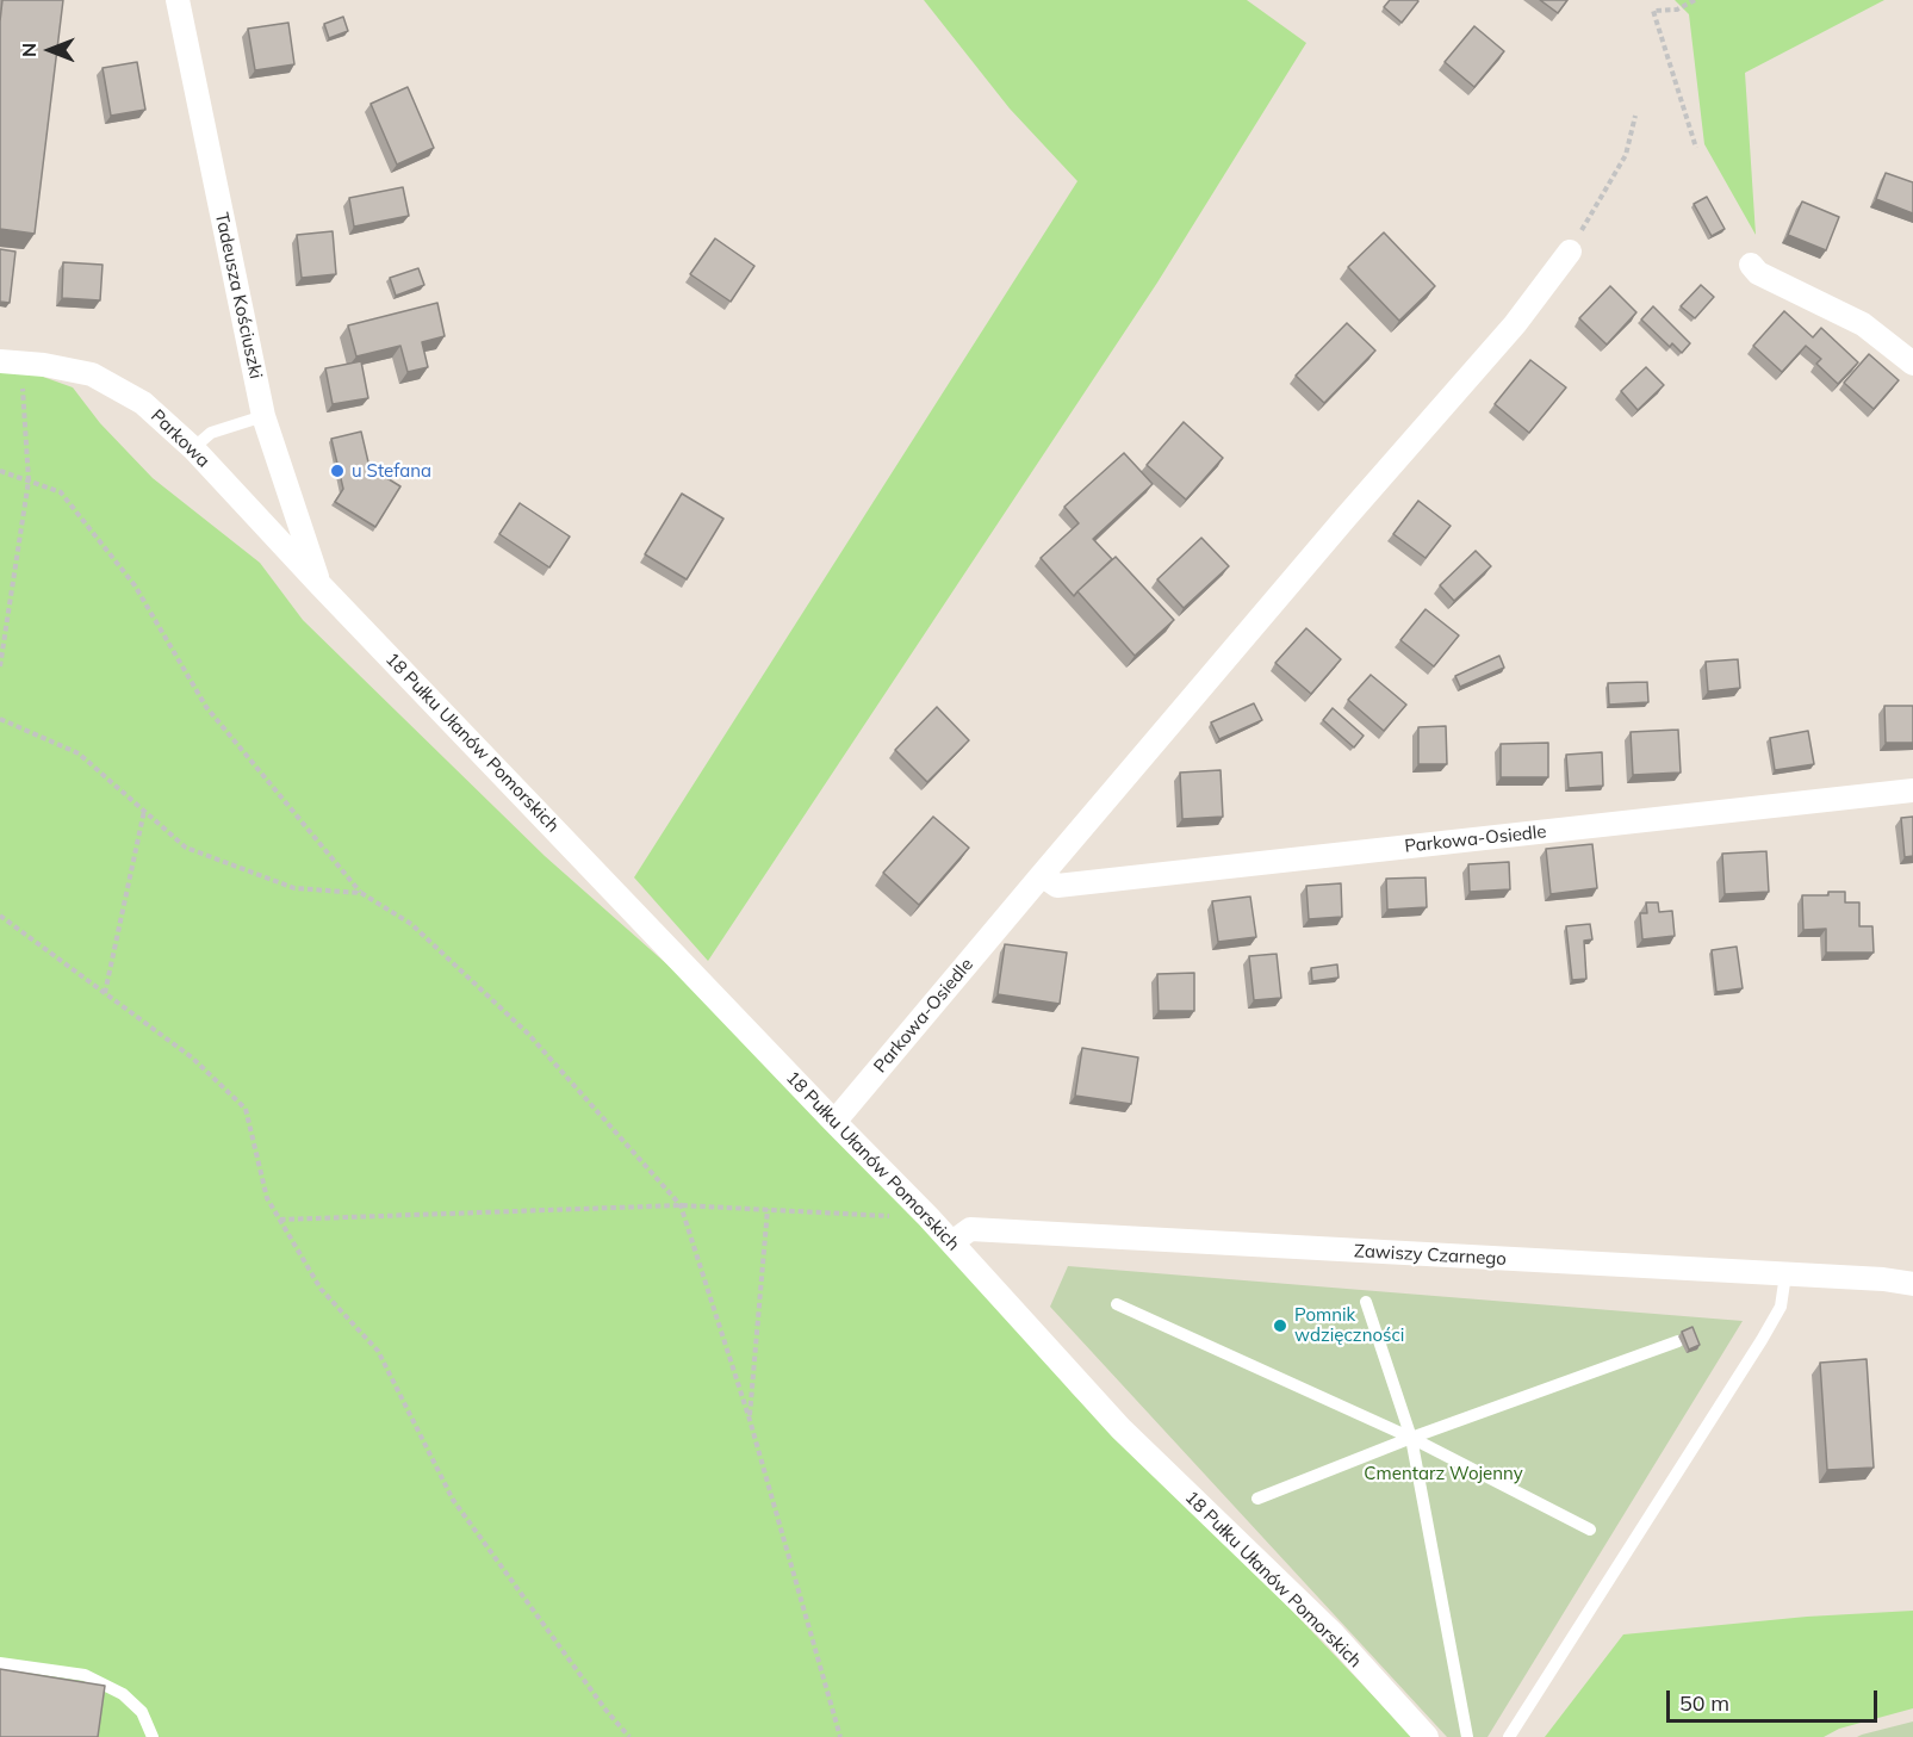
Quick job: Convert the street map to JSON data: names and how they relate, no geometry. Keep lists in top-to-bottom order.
{
  "streets": {
    "street": [
      "Tadeusza Kościuszki",
      "Parkowa",
      "18 Pułku Ułanów Pomorskich",
      "Parkowa-Osiedle",
      "Zawiszy Czarnego"
    ]
  },
  "crossings": [
    ["Tadeusza Kościuszki", "Parkowa"],
    ["Tadeusza Kościuszki", "18 Pułku Ułanów Pomorskich"],
    ["Parkowa", "18 Pułku Ułanów Pomorskich"],
    ["18 Pułku Ułanów Pomorskich", "Parkowa-Osiedle"],
    ["18 Pułku Ułanów Pomorskich", "Zawiszy Czarnego"]
  ],
  "parks": ["Cmentarz Wojenny"],
  "places": ["u Stefana", "Pomnik wdzięczności"],
  "scale_bar": "50 m",
  "north": "left"
}
